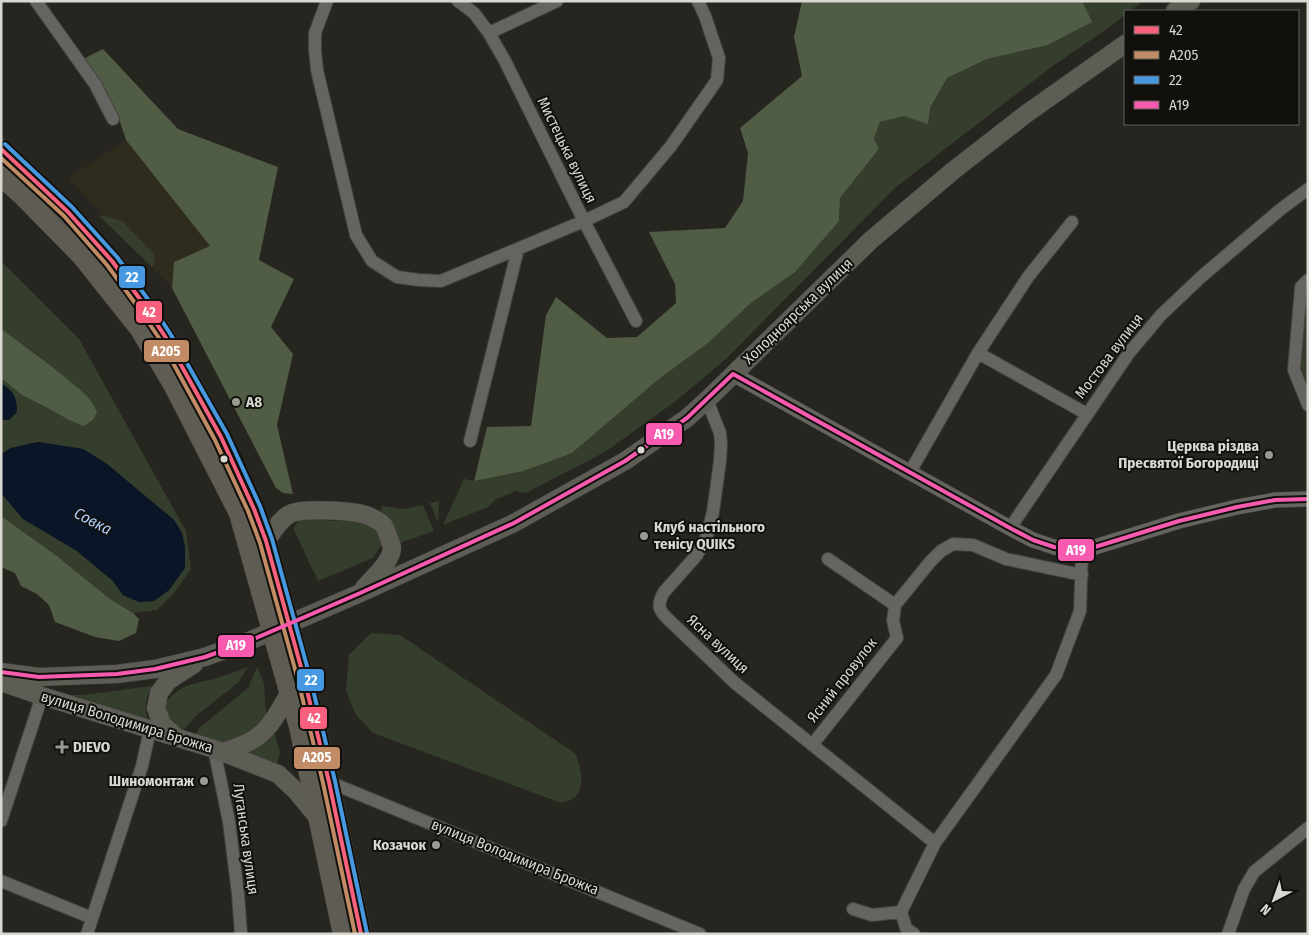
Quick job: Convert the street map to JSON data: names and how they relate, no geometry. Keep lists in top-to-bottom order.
{
  "streets": {
    "main road": ["Холодноярська вулиця", "вулиця Володимира Брожка"],
    "street": [
      "Мистецька вулиця",
      "Мостова вулиця",
      "Ясна вулиця",
      "Ясний провулок",
      "Луганська вулиця"
    ]
  },
  "crossings": [
    ["Холодноярська вулиця", "Ясна вулиця"],
    ["Холодноярська вулиця", "вулиця Володимира Брожка"],
    ["Ясна вулиця", "Ясний провулок"],
    ["вулиця Володимира Брожка", "Луганська вулиця"]
  ],
  "water": ["Совка"],
  "places": {
    "other": [
      "А8",
      "Церква різдва Пресвятої Богородиці",
      "Клуб настільного тенісу QUIKS",
      "Шиномонтаж",
      "Козачок"
    ],
    "health": ["DIEVO"]
  },
  "lines": [
    "transit line 22",
    "transit line 42",
    "transit line А205",
    "transit line А19"
  ],
  "legend": [
    "42",
    "А205",
    "22",
    "А19"
  ],
  "north": "bottom left"
}
